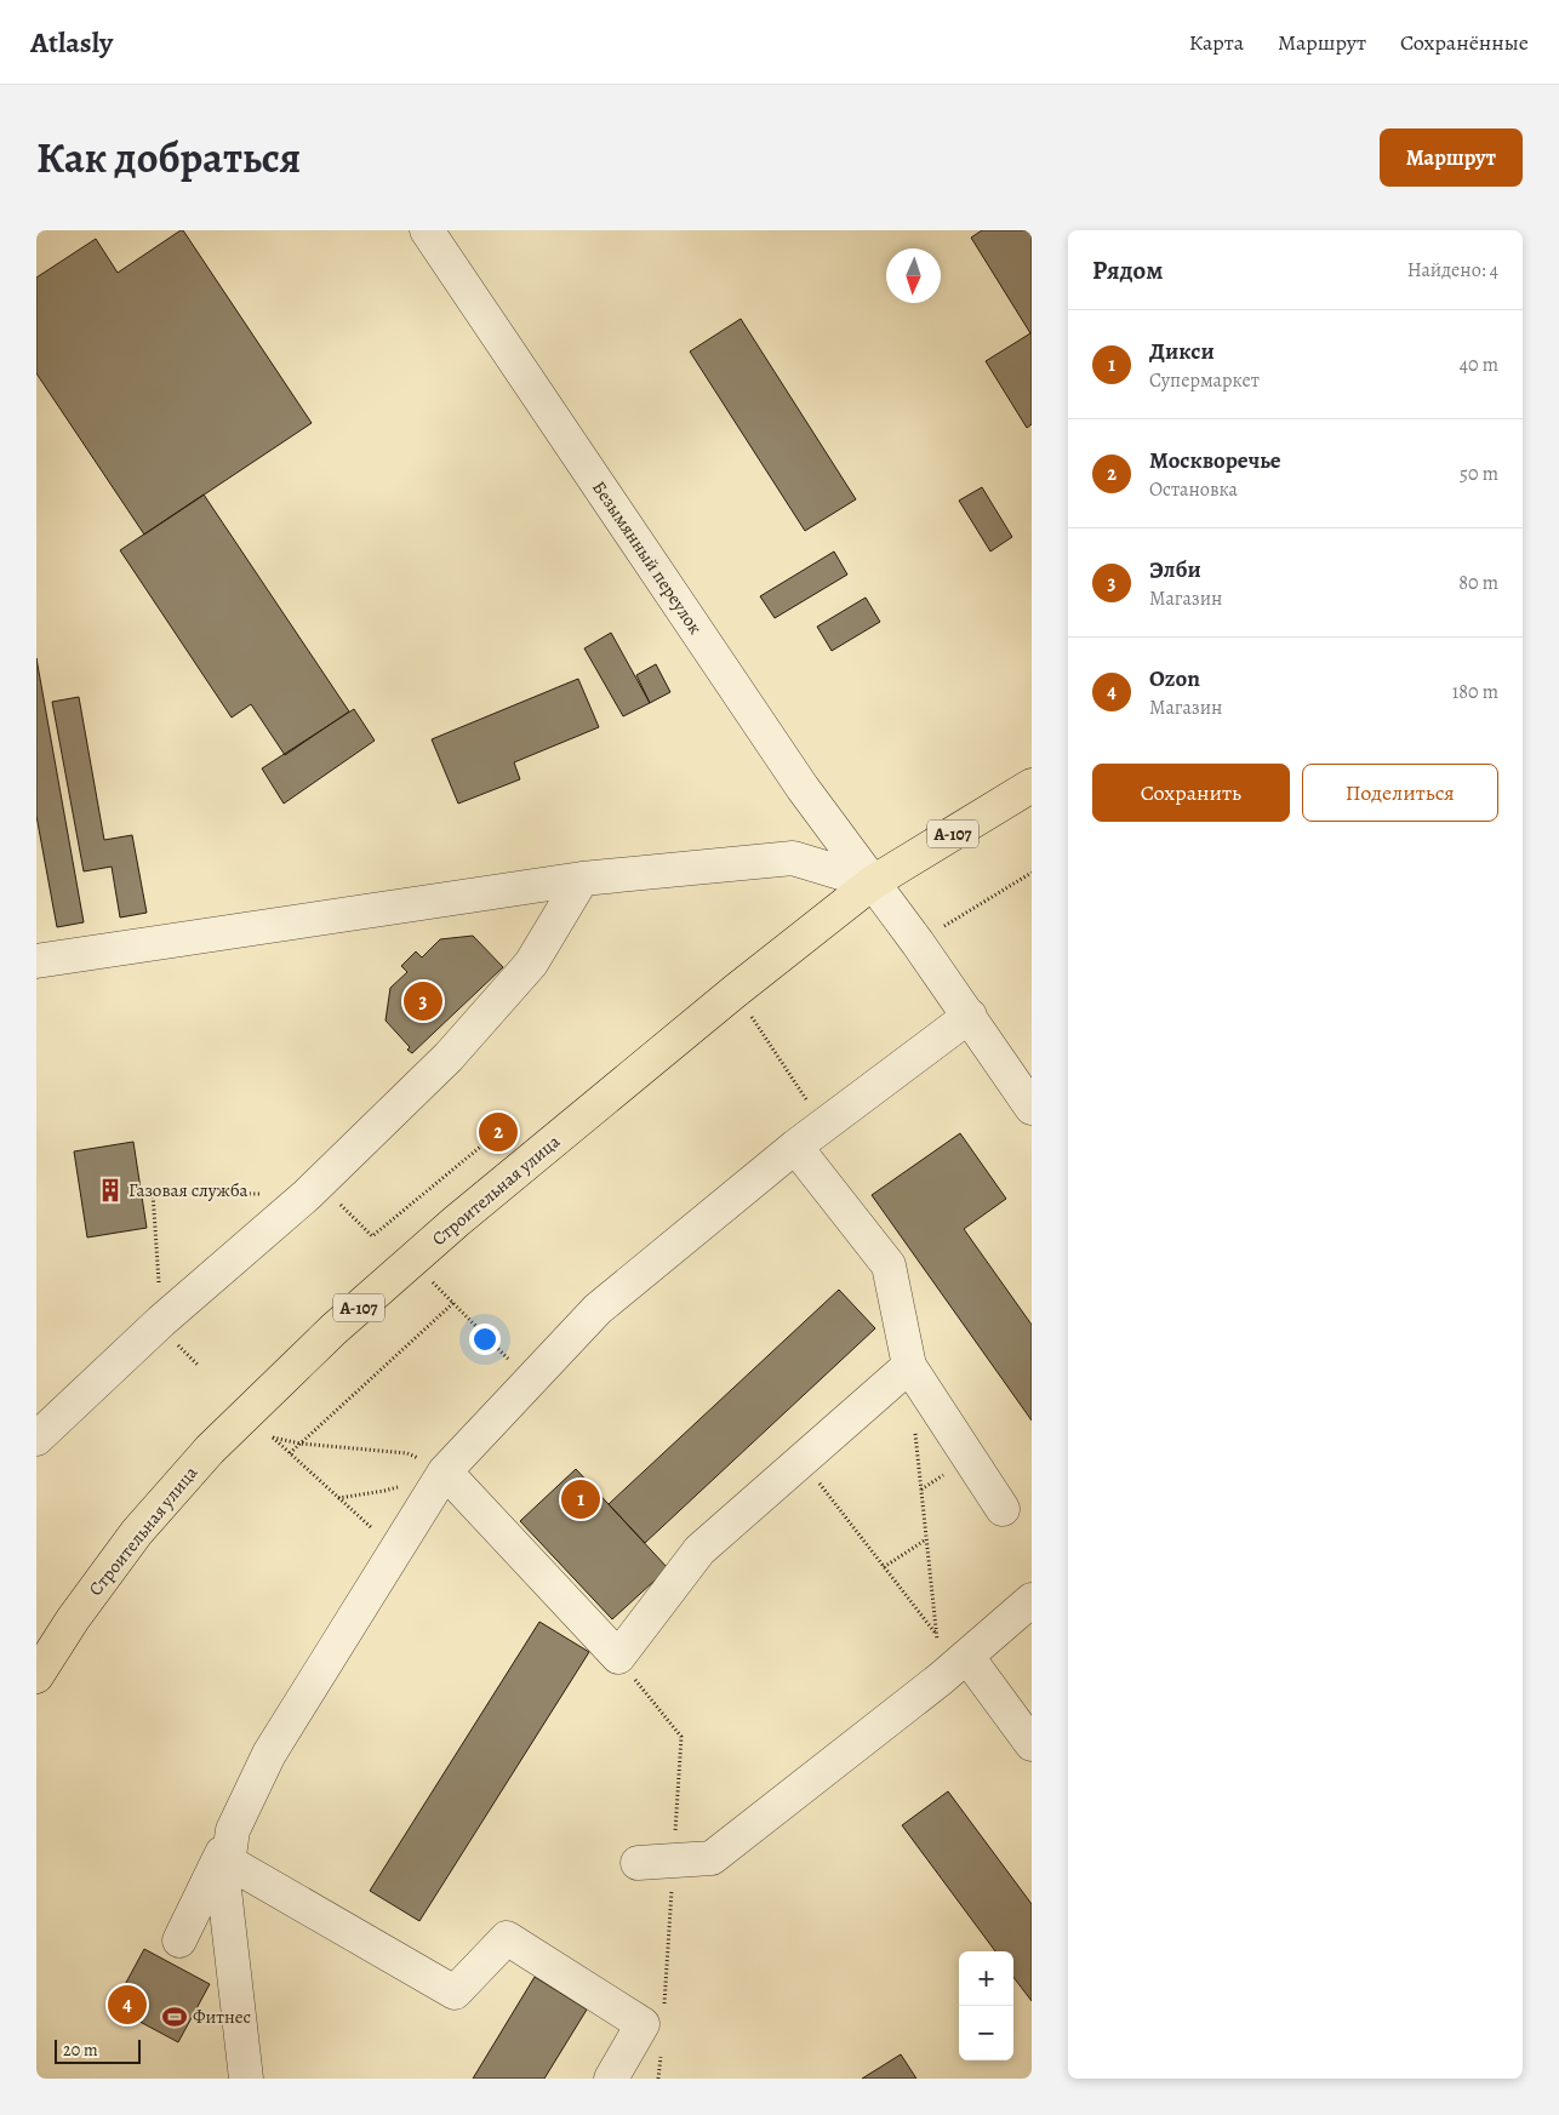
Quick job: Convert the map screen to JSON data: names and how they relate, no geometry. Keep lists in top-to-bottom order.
{
  "streets": {
    "highway": ["А-107", "Строительная улица"],
    "street": ["Безымянный переулок"]
  },
  "crossings": [
    ["Безымянный переулок", "Строительная улица"]
  ],
  "places": {
    "building": ["Газовая служба"],
    "sports": ["Фитнес"]
  },
  "scale_bar": "20 m",
  "north": "bottom",
  "page": {
    "header": "Atlasly",
    "nav": ["Карта", "Маршрут", "Сохранённые"],
    "title": "Как добраться",
    "buttons": [
      "Маршрут",
      ["Сохранить", "Поделиться"]
    ],
    "heading": ["Рядом", "Найдено: 4"],
    "list": [
      {
        "mark": "1",
        "name": "Дикси",
        "note": "Супермаркет",
        "value": "40 m"
      },
      {
        "mark": "2",
        "name": "Москворечье",
        "note": "Остановка",
        "value": "50 m"
      },
      {
        "mark": "3",
        "name": "Элби",
        "note": "Магазин",
        "value": "80 m"
      },
      {
        "mark": "4",
        "name": "Ozon",
        "note": "Магазин",
        "value": "180 m"
      }
    ],
    "pins": [
      "3",
      "2",
      "1",
      "4"
    ],
    "map_buttons": ["+", "−"],
    "scale": "20 m"
  }
}
